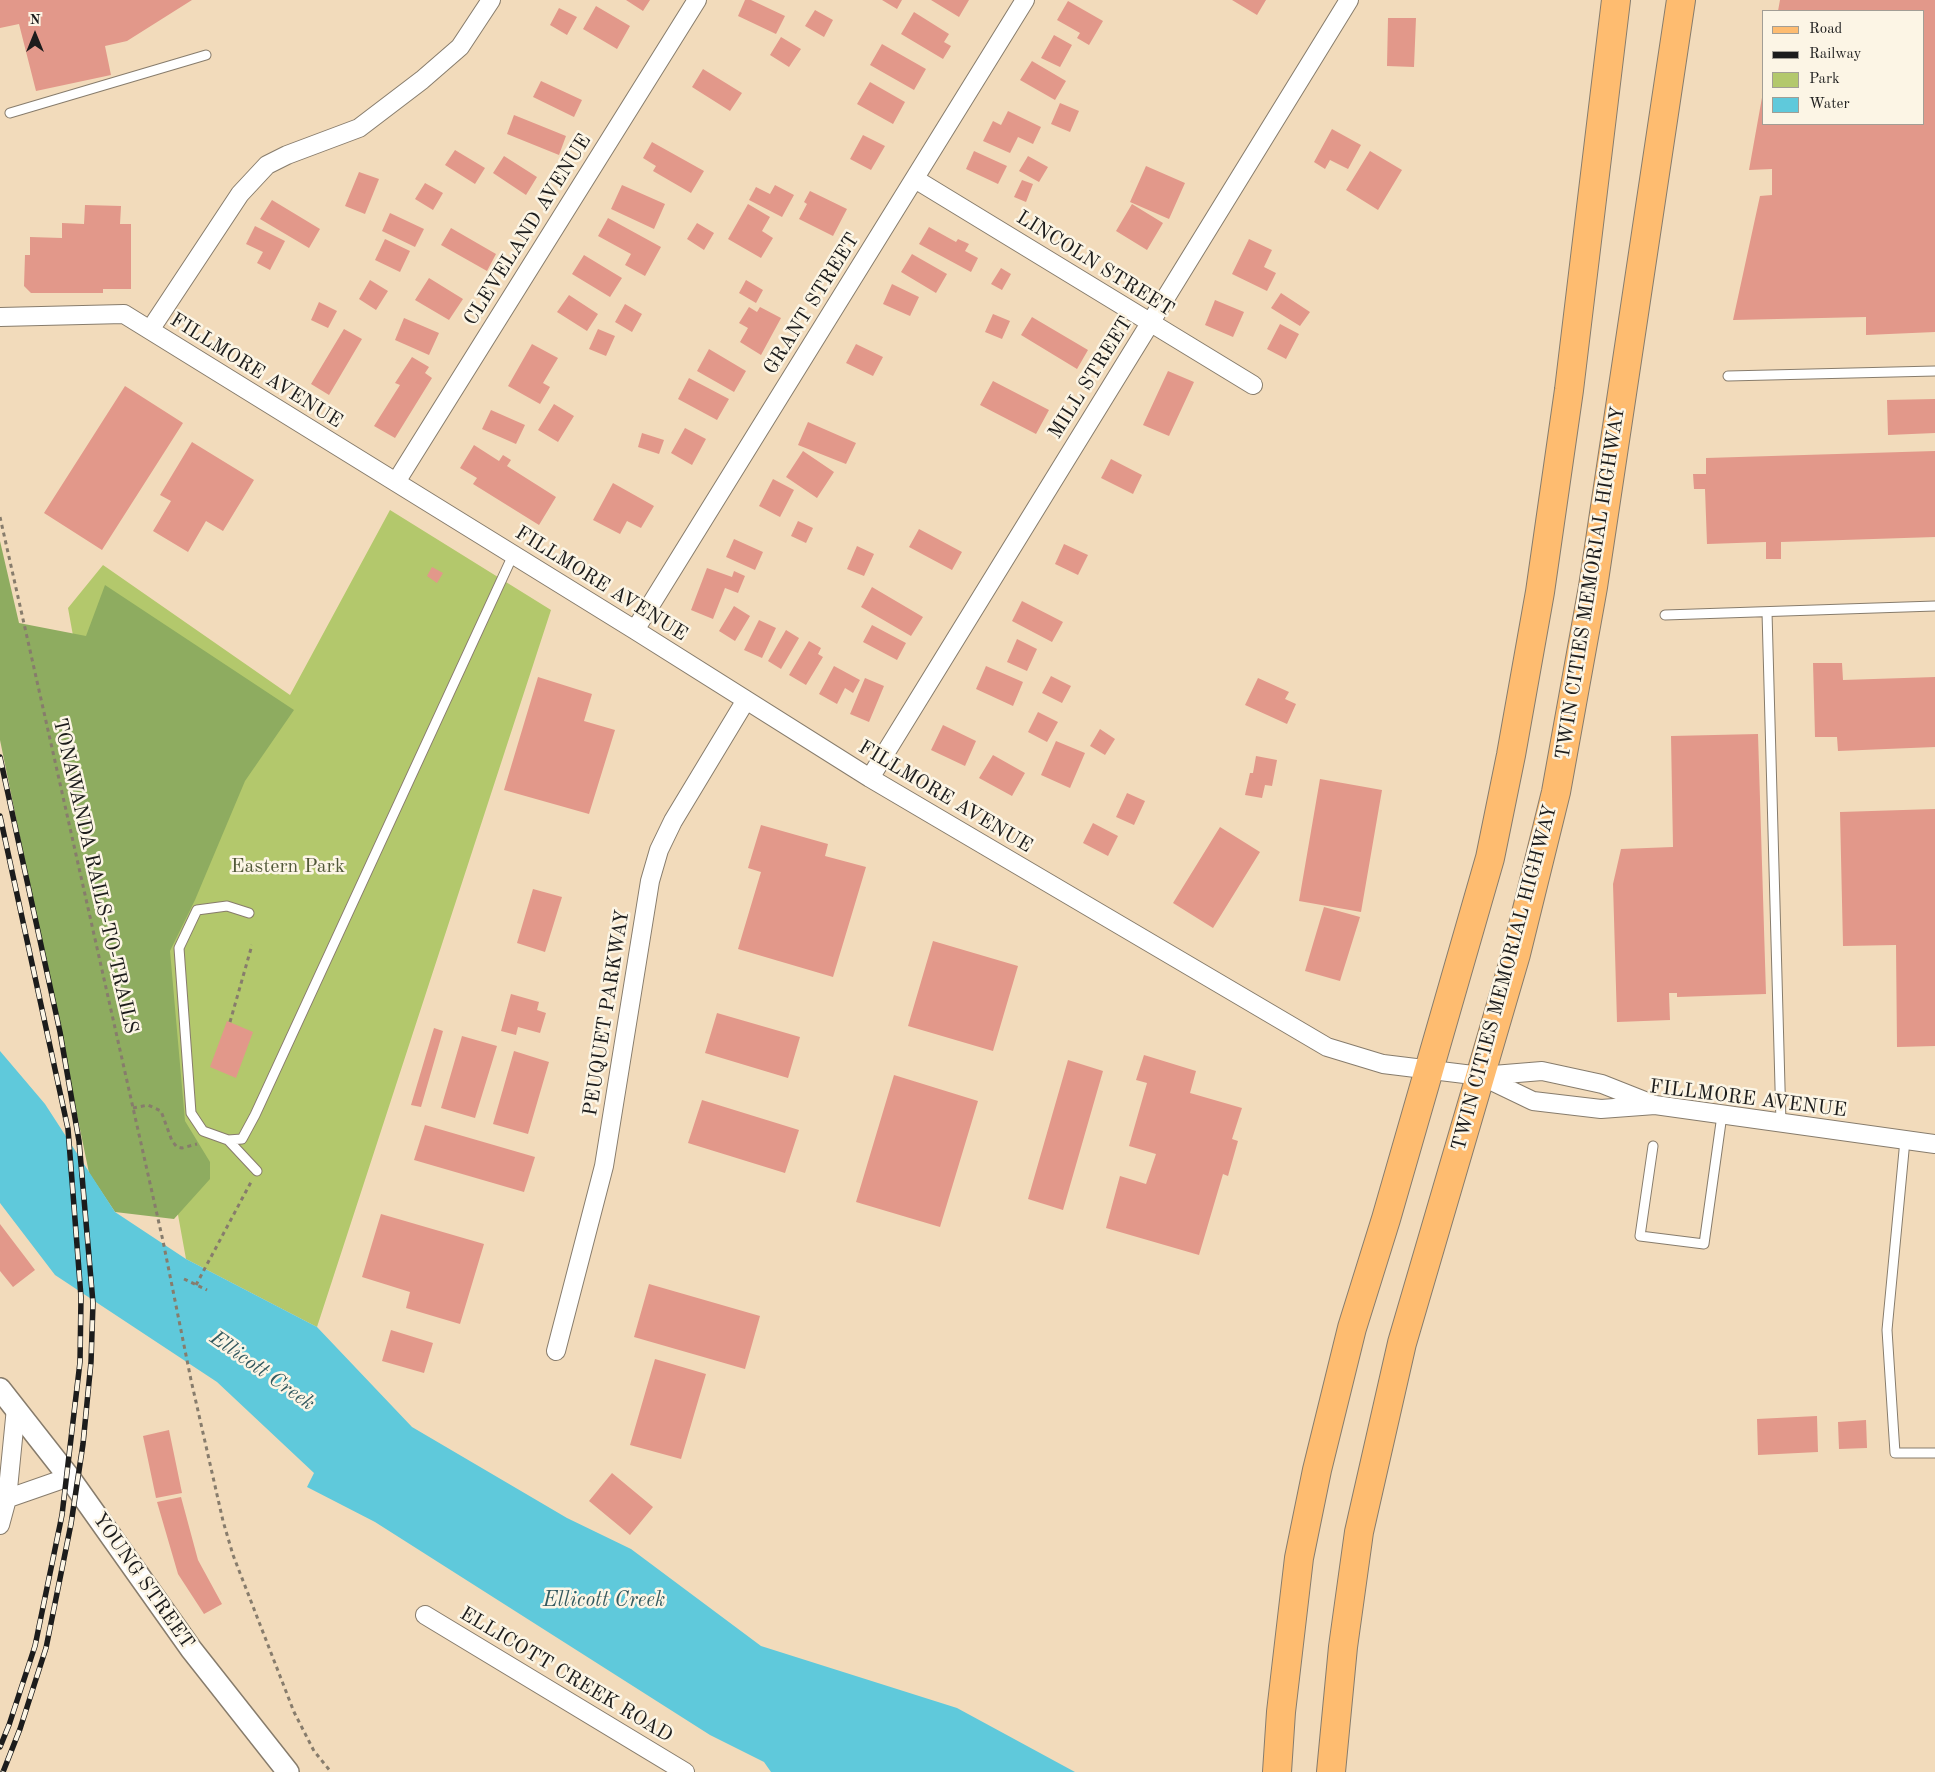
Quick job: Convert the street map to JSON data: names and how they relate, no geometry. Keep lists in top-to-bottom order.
{
  "streets": {
    "main road": ["TWIN CITIES MEMORIAL HIGHWAY"],
    "street": [
      "CLEVELAND AVENUE",
      "LINCOLN STREET",
      "GRANT STREET",
      "FILLMORE AVENUE",
      "MILL STREET",
      "PEUQUET PARKWAY",
      "YOUNG STREET",
      "ELLICOTT CREEK ROAD"
    ],
    "path": ["TONAWANDA RAILS-TO-TRAILS"]
  },
  "crossings": [
    ["CLEVELAND AVENUE", "FILLMORE AVENUE"],
    ["LINCOLN STREET", "GRANT STREET"],
    ["LINCOLN STREET", "MILL STREET"],
    ["GRANT STREET", "FILLMORE AVENUE"],
    ["FILLMORE AVENUE", "MILL STREET"],
    ["FILLMORE AVENUE", "TWIN CITIES MEMORIAL HIGHWAY"],
    ["FILLMORE AVENUE", "PEUQUET PARKWAY"]
  ],
  "water": ["Ellicott Creek"],
  "parks": ["Eastern Park"],
  "legend": [
    "Road",
    "Railway",
    "Park",
    "Water"
  ],
  "north": "top"
}
